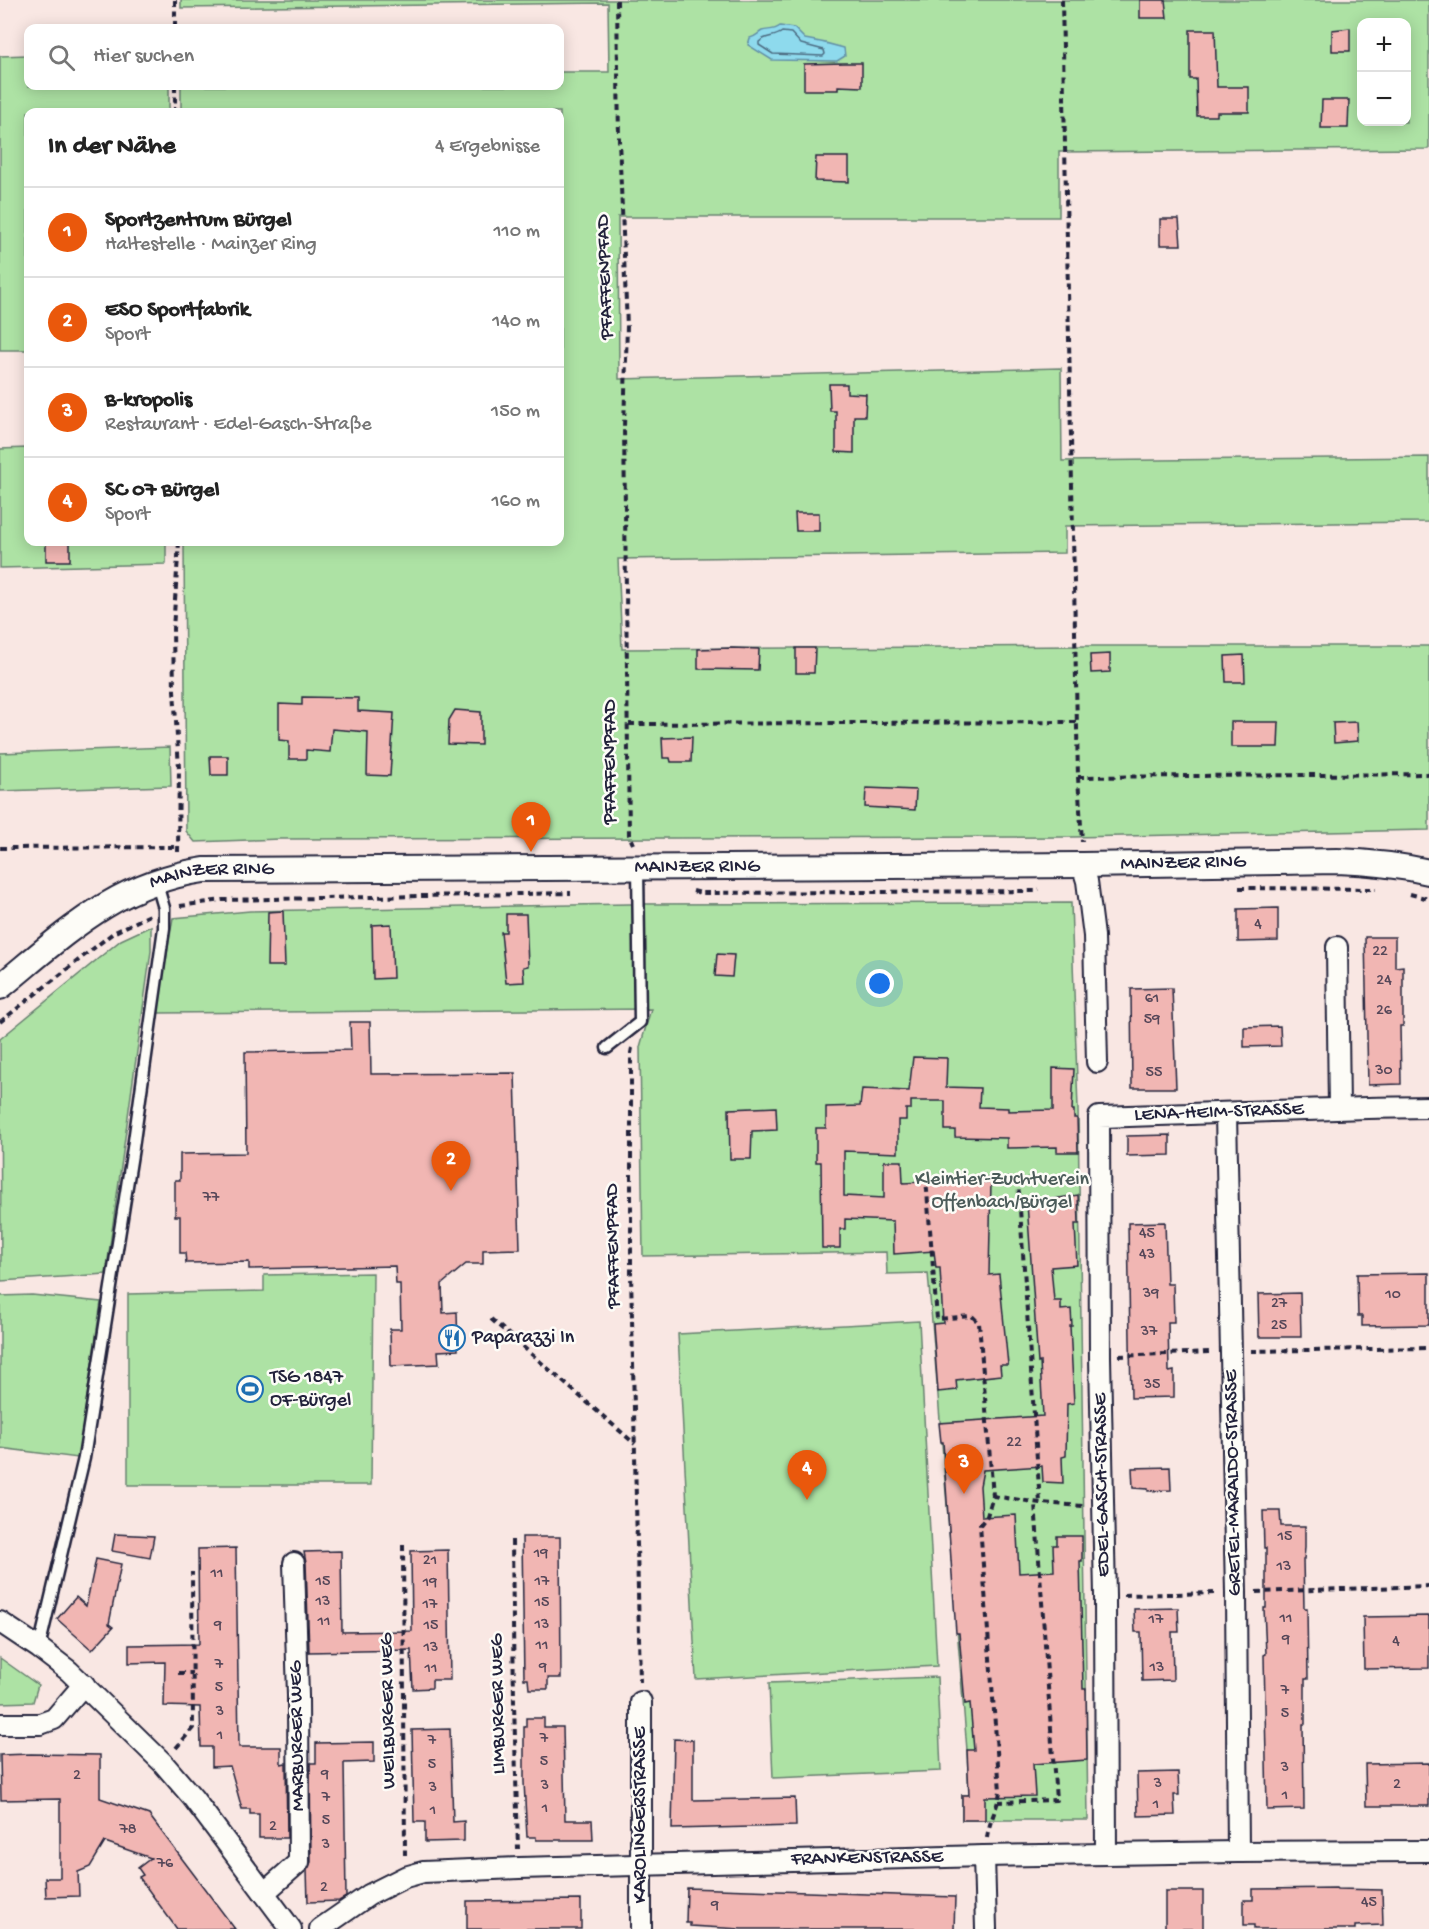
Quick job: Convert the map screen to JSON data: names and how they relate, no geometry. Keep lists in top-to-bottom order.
{
  "streets": {
    "street": [
      "MAINZER RING",
      "LENA-HEIM-STRASSE",
      "GRETEL-MARALDO-STRASSE",
      "EDEL-GASCH-STRASSE",
      "MARBURGER WEG",
      "KAROLINGERSTRASSE",
      "FRANKENSTRASSE"
    ],
    "path": ["PFAFFENPFAD", "LIMBURGER WEG", "WEILBURGER WEG"]
  },
  "crossings": [
    ["PFAFFENPFAD", "MAINZER RING"],
    ["PFAFFENPFAD", "KAROLINGERSTRASSE"],
    ["LENA-HEIM-STRASSE", "GRETEL-MARALDO-STRASSE"],
    ["LENA-HEIM-STRASSE", "EDEL-GASCH-STRASSE"],
    ["GRETEL-MARALDO-STRASSE", "FRANKENSTRASSE"],
    ["EDEL-GASCH-STRASSE", "FRANKENSTRASSE"],
    ["LIMBURGER WEG", "FRANKENSTRASSE"],
    ["WEILBURGER WEG", "FRANKENSTRASSE"],
    ["KAROLINGERSTRASSE", "FRANKENSTRASSE"]
  ],
  "parks": ["Kleintier-Zuchtverein Offenbach/Bürgel"],
  "places": {
    "restaurant": ["Paparazzi In"],
    "sports": ["TSG 1847 OF-Bürgel"]
  },
  "house_numbers": [
    "4",
    "22",
    "24",
    "61",
    "26",
    "59",
    "30",
    "55",
    "77",
    "45",
    "43",
    "39",
    "10",
    "27",
    "25",
    "37",
    "35",
    "22",
    "15",
    "19",
    "21",
    "13",
    "11",
    "15",
    "17",
    "19",
    "13",
    "15",
    "17",
    "11",
    "17",
    "11",
    "13",
    "9",
    "15",
    "9",
    "4",
    "11",
    "13",
    "7",
    "9",
    "13",
    "11",
    "5",
    "7",
    "3",
    "5",
    "1",
    "7",
    "7",
    "5",
    "5",
    "3",
    "9",
    "2",
    "3",
    "2",
    "3",
    "3",
    "1",
    "7",
    "1",
    "1",
    "1",
    "5",
    "2",
    "78",
    "3",
    "76",
    "2",
    "45",
    "9"
  ],
  "page": {
    "map_buttons": ["+", "−"],
    "search": "Hier suchen",
    "heading": ["In der Nähe", "4 Ergebnisse"],
    "list": [
      {
        "mark": "1",
        "name": "Sportzentrum Bürgel",
        "note": "Haltestelle · Mainzer Ring",
        "value": "110 m"
      },
      {
        "mark": "2",
        "name": "ESO Sportfabrik",
        "note": "Sport",
        "value": "140 m"
      },
      {
        "mark": "3",
        "name": "B-kropolis",
        "note": "Restaurant · Edel-Gasch-Straße",
        "value": "150 m"
      },
      {
        "mark": "4",
        "name": "SC 07 Bürgel",
        "note": "Sport",
        "value": "160 m"
      }
    ],
    "pins": [
      "1",
      "2",
      "3",
      "4"
    ]
  }
}
